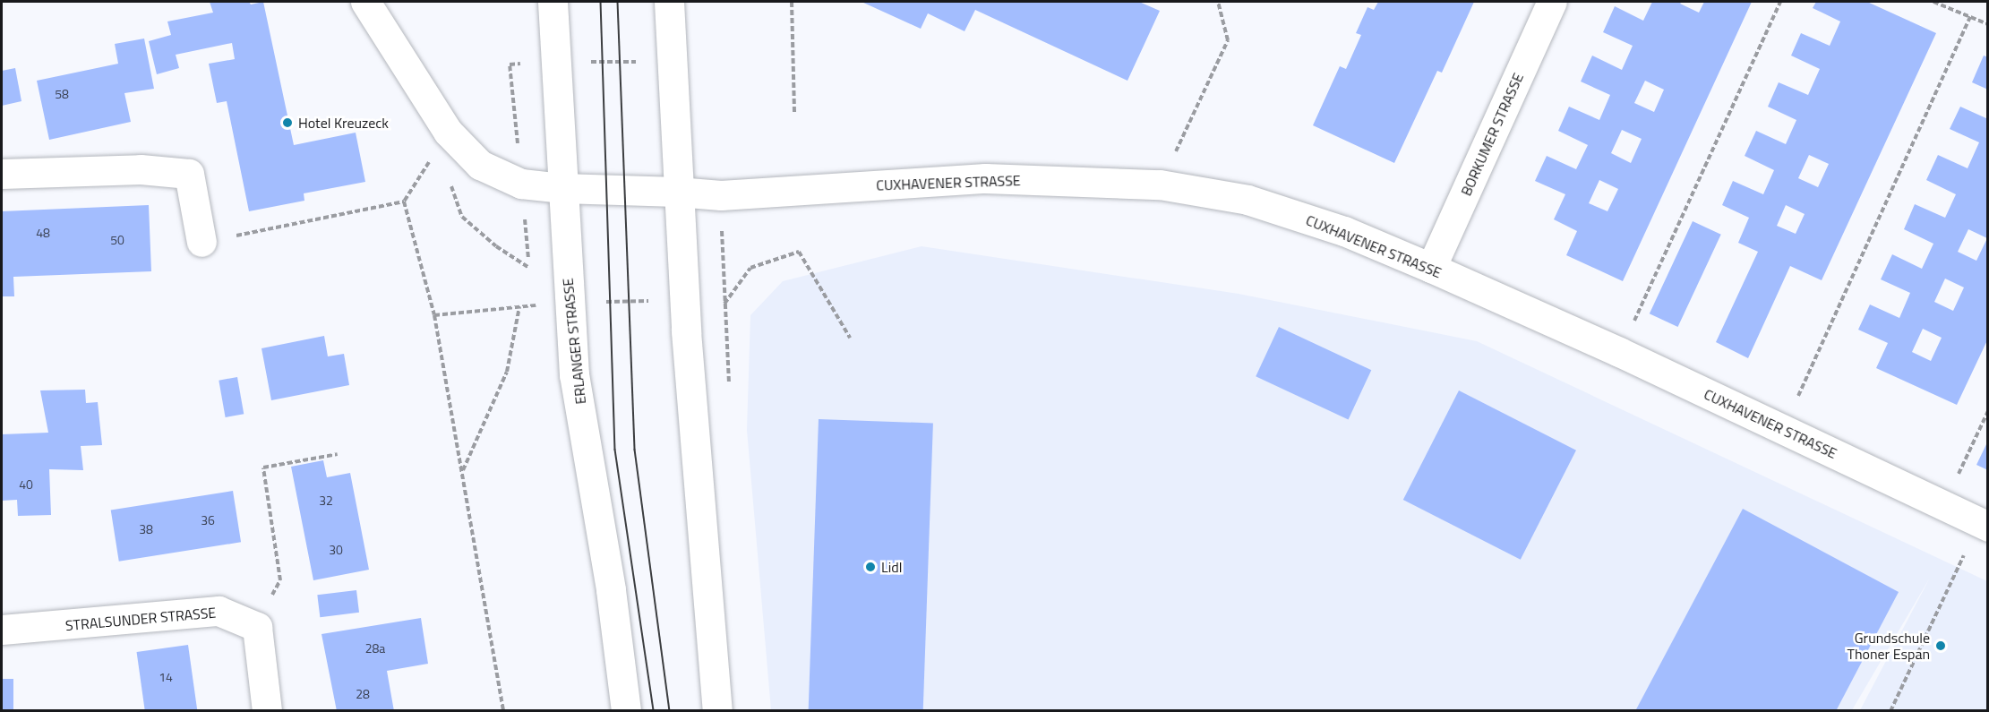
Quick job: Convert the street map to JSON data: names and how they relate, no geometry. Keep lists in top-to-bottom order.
{
  "streets": {
    "street": [
      "BORKUMER STRASSE",
      "CUXHAVENER STRASSE",
      "ERLANGER STRASSE",
      "STRALSUNDER STRASSE"
    ]
  },
  "crossings": [
    ["BORKUMER STRASSE", "CUXHAVENER STRASSE"],
    ["CUXHAVENER STRASSE", "ERLANGER STRASSE"]
  ],
  "places": ["Hotel Kreuzeck", "Lidl", "Grundschule Thoner Espan"],
  "house_numbers": [
    "58",
    "48",
    "50",
    "40",
    "32",
    "36",
    "38",
    "30",
    "28a",
    "14",
    "28"
  ]
}
